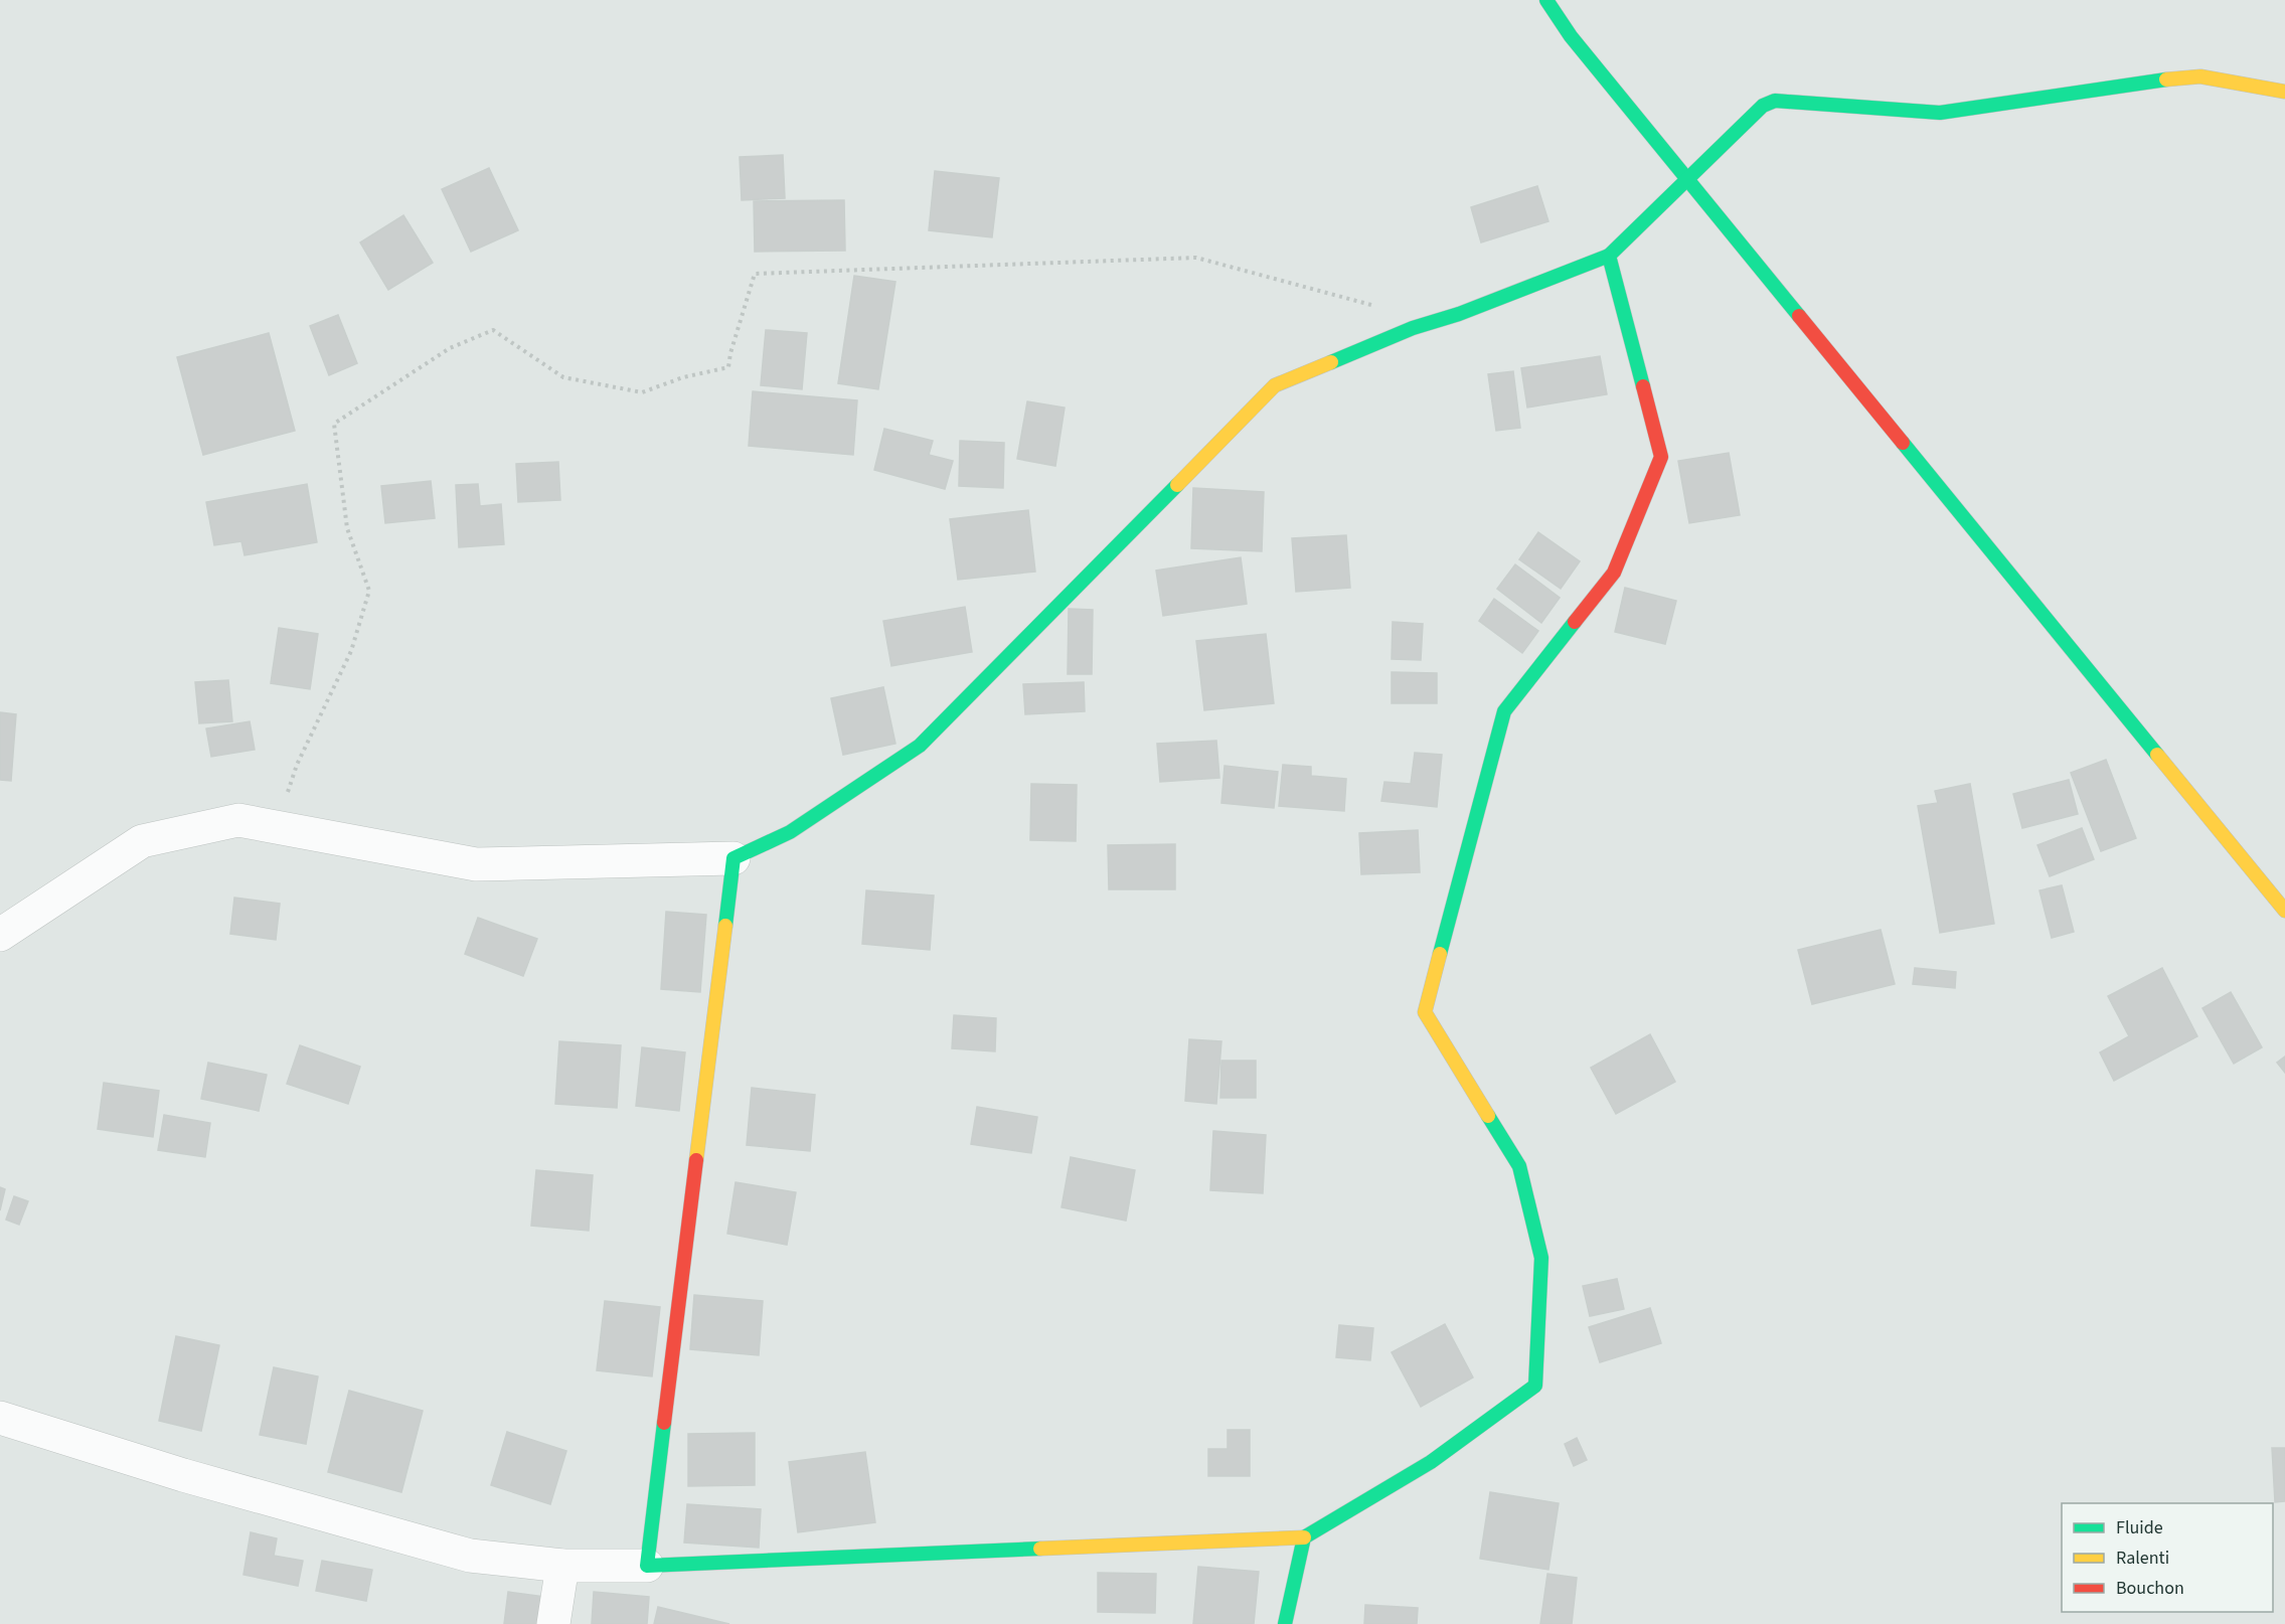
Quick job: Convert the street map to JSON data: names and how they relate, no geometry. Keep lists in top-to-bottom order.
{
  "legend": ["Fluide", "Ralenti", "Bouchon"]
}
